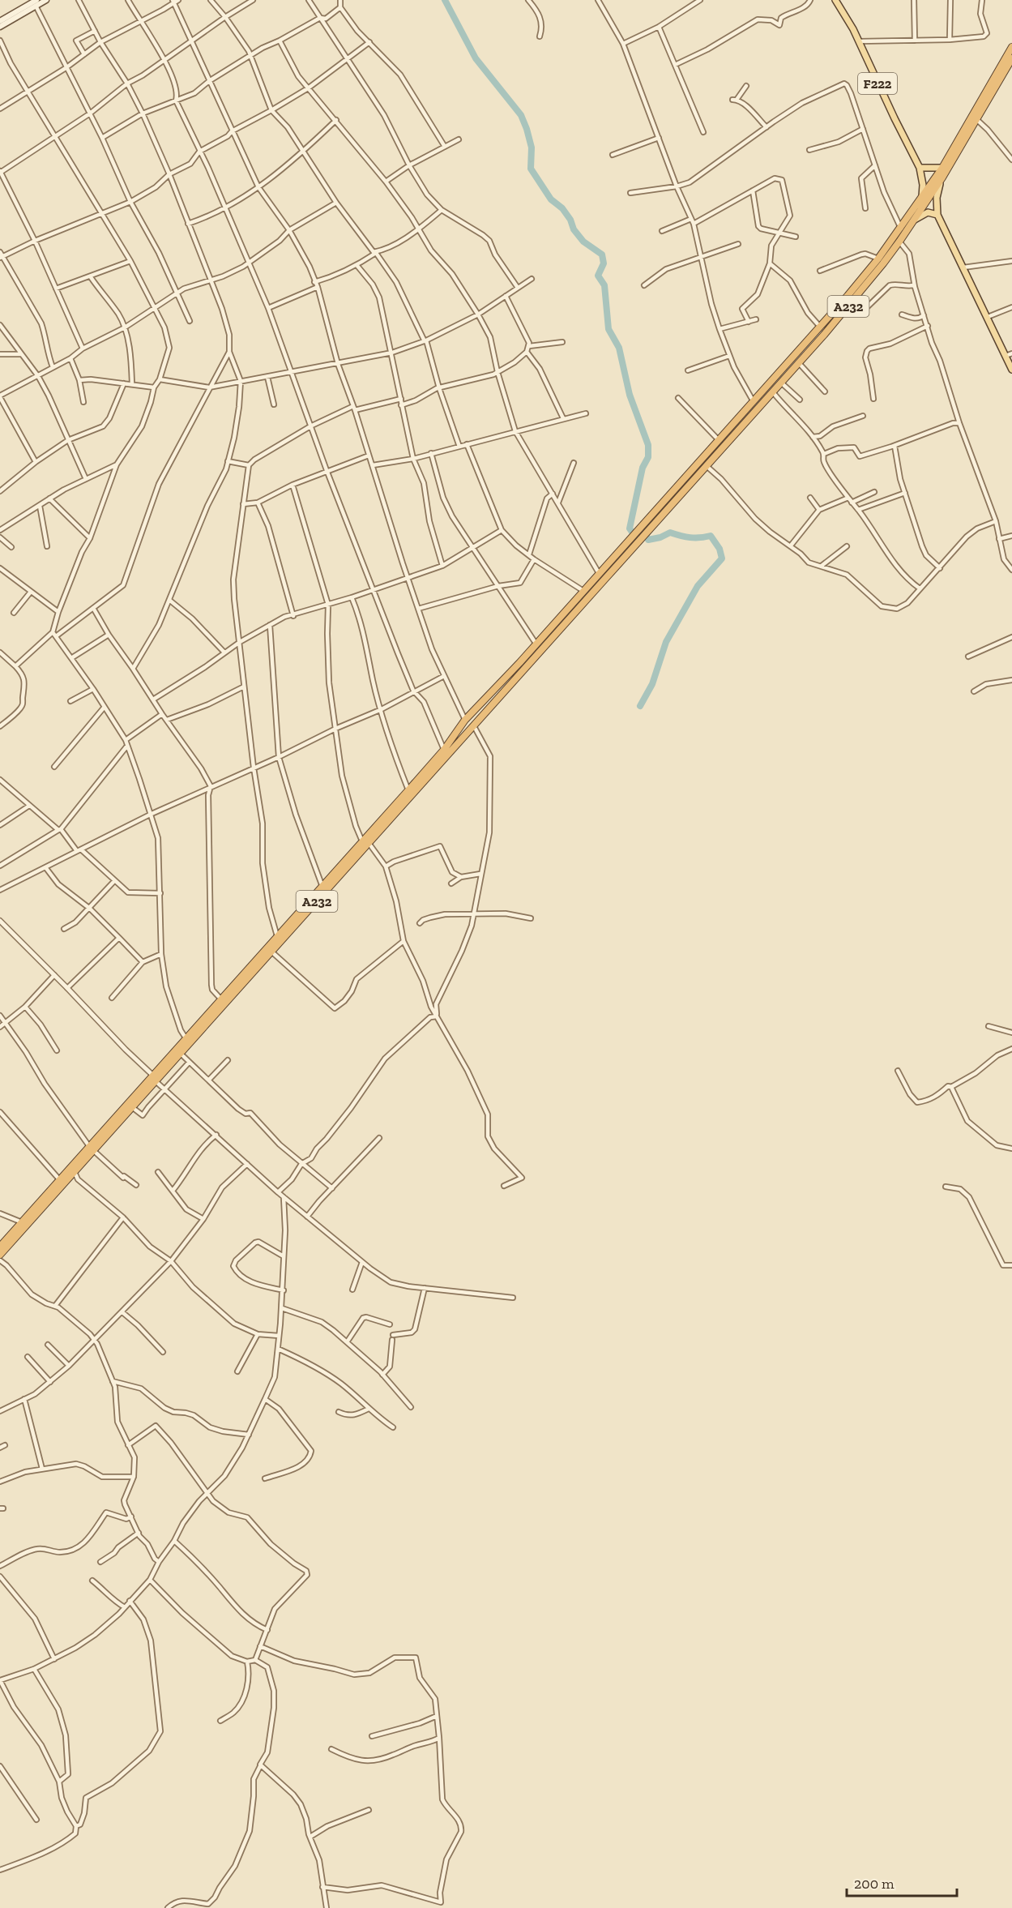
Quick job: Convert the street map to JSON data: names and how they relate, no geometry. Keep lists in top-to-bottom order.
{
  "streets": {
    "highway": ["A232"],
    "main road": ["F222"]
  },
  "crossings": [
    ["F222", "A232"]
  ],
  "scale_bar": "200 m"
}
